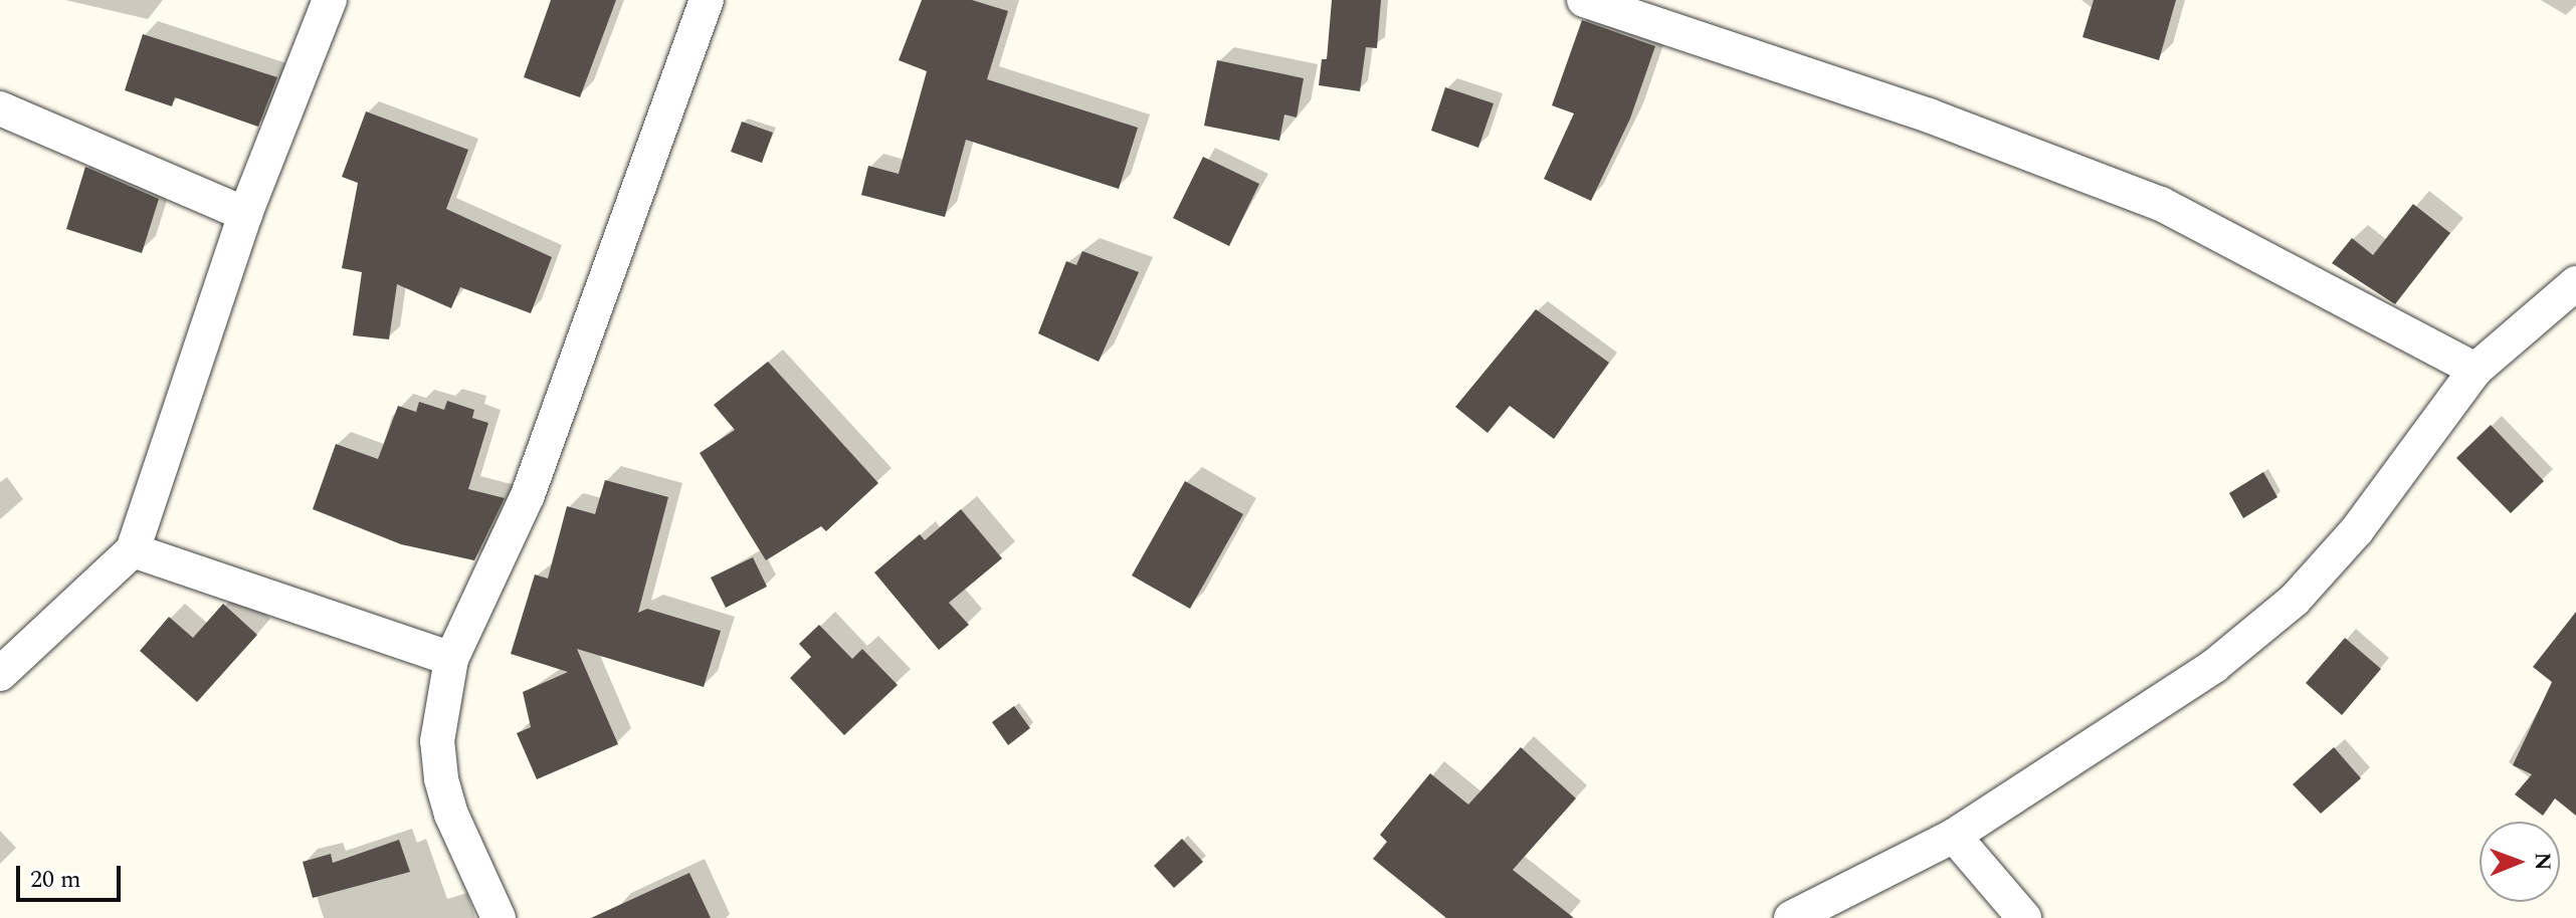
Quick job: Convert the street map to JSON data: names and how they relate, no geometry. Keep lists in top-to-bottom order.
{
  "scale_bar": "20 m",
  "north": "right"
}
